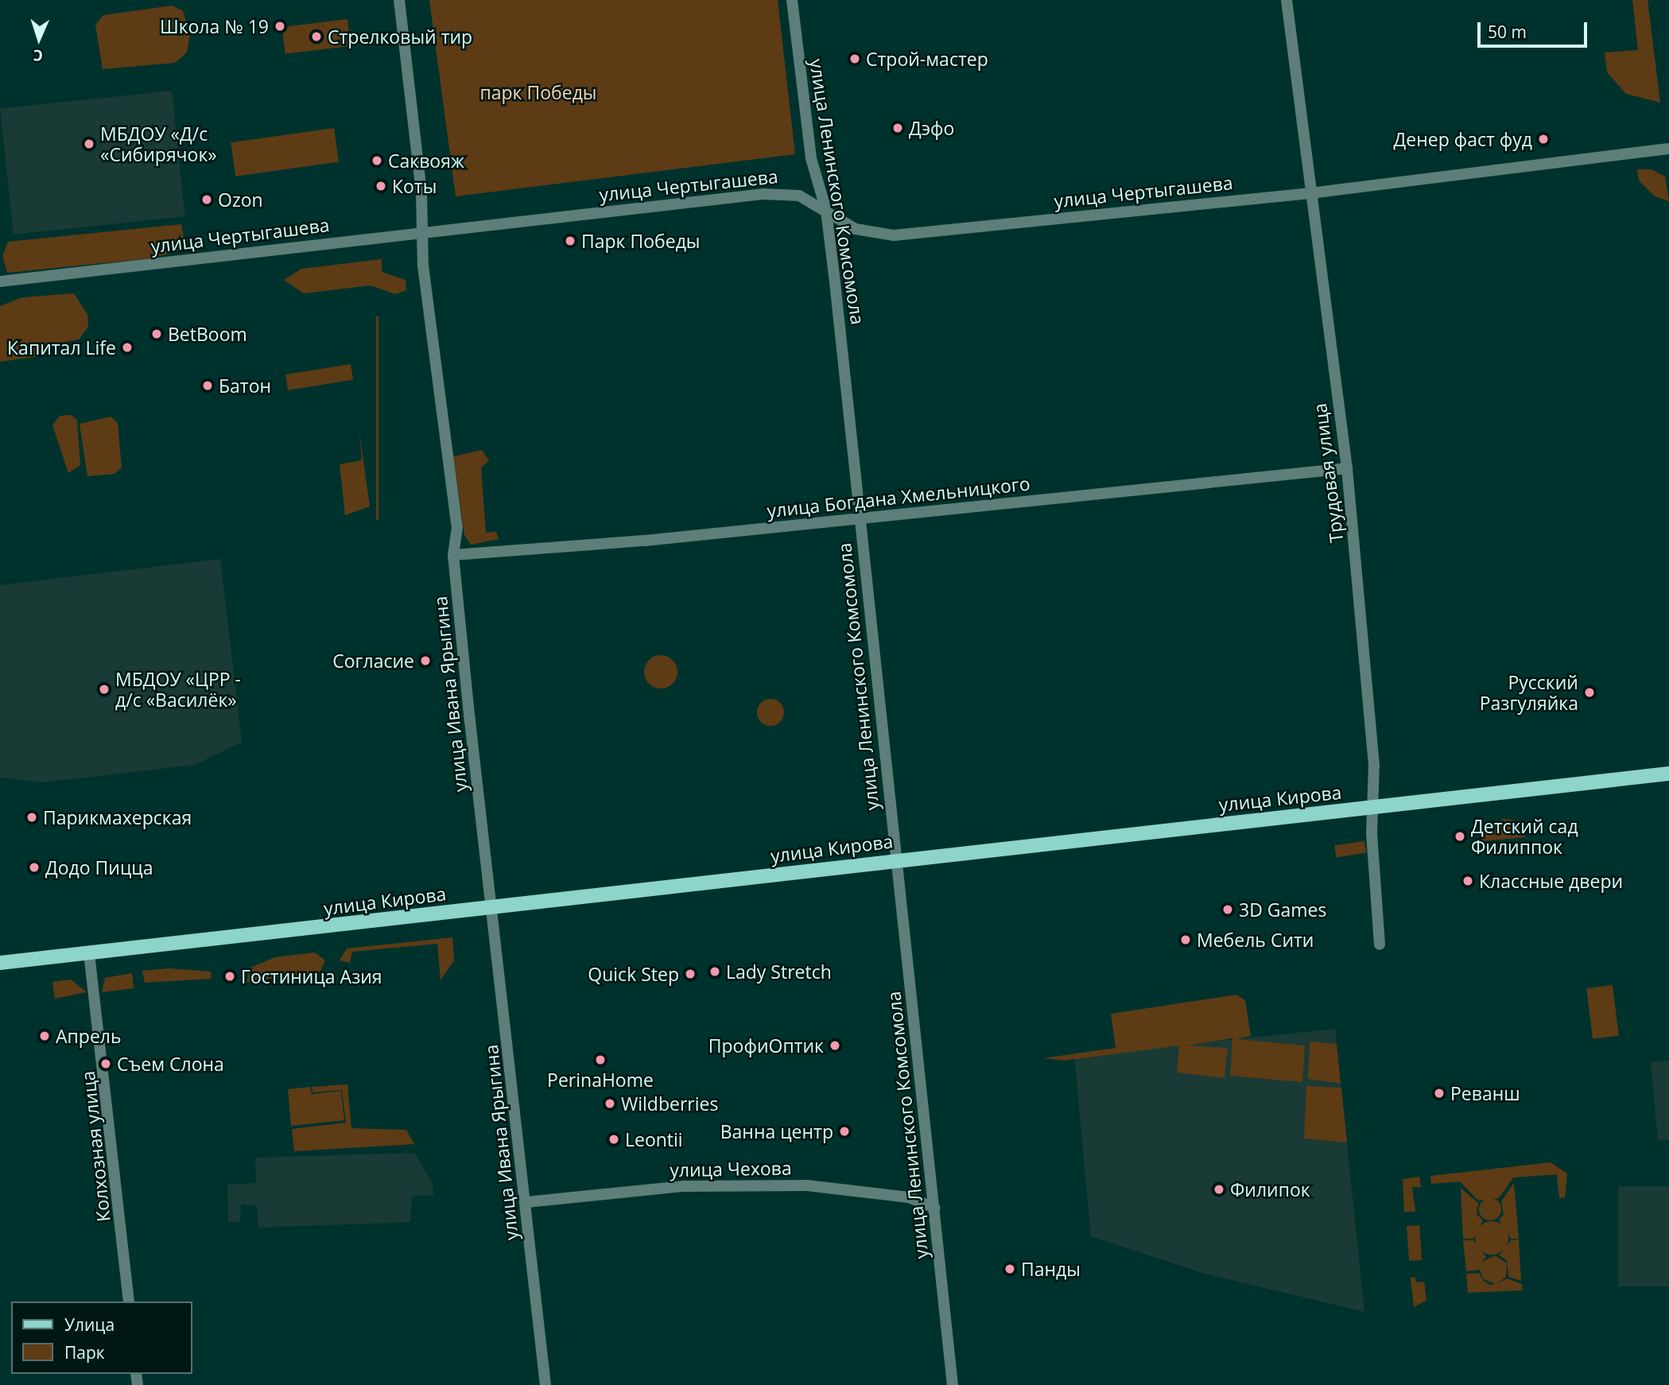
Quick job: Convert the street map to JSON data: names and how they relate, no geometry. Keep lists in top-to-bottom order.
{
  "streets": {
    "main road": ["улица Кирова"],
    "street": [
      "улица Чертыгашева",
      "улица Ленинского Комсомола",
      "Трудовая улица",
      "улица Богдана Хмельницкого",
      "улица Ивана Ярыгина",
      "Колхозная улица",
      "улица Чехова"
    ]
  },
  "crossings": [
    ["улица Чертыгашева", "улица Ленинского Комсомола"],
    ["улица Чертыгашева", "Трудовая улица"],
    ["улица Чертыгашева", "улица Ивана Ярыгина"],
    ["улица Ленинского Комсомола", "улица Богдана Хмельницкого"],
    ["улица Ленинского Комсомола", "улица Кирова"],
    ["улица Ленинского Комсомола", "улица Чехова"],
    ["Трудовая улица", "улица Богдана Хмельницкого"],
    ["Трудовая улица", "улица Кирова"],
    ["улица Богдана Хмельницкого", "улица Ивана Ярыгина"],
    ["улица Ивана Ярыгина", "улица Кирова"],
    ["улица Ивана Ярыгина", "улица Чехова"],
    ["улица Кирова", "Колхозная улица"]
  ],
  "parks": ["парк Победы"],
  "places": [
    "Школа № 19",
    "Стрелковый тир",
    "Строй-мастер",
    "Дэфо",
    "Денер фаст фуд",
    "МБДОУ «Д/с «Сибирячок»",
    "Саквояж",
    "Коты",
    "Ozon",
    "Парк Победы",
    "BetBoom",
    "Капитал Life",
    "Батон",
    "Согласие",
    "МБДОУ «ЦРР - д/с «Василёк»",
    "Русский Разгуляйка",
    "Парикмахерская",
    "Детский сад Филиппок",
    "Додо Пицца",
    "Классные двери",
    "3D Games",
    "Мебель Сити",
    "Lady Stretch",
    "Quick Step",
    "Гостиница Азия",
    "Апрель",
    "ПрофиОптик",
    "PerinaHome",
    "Съем Слона",
    "Реванш",
    "Wildberries",
    "Ванна центр",
    "Leontii",
    "Филипок",
    "Панды"
  ],
  "legend": ["Улица", "Парк"],
  "scale_bar": "50 m",
  "north": "bottom"
}
